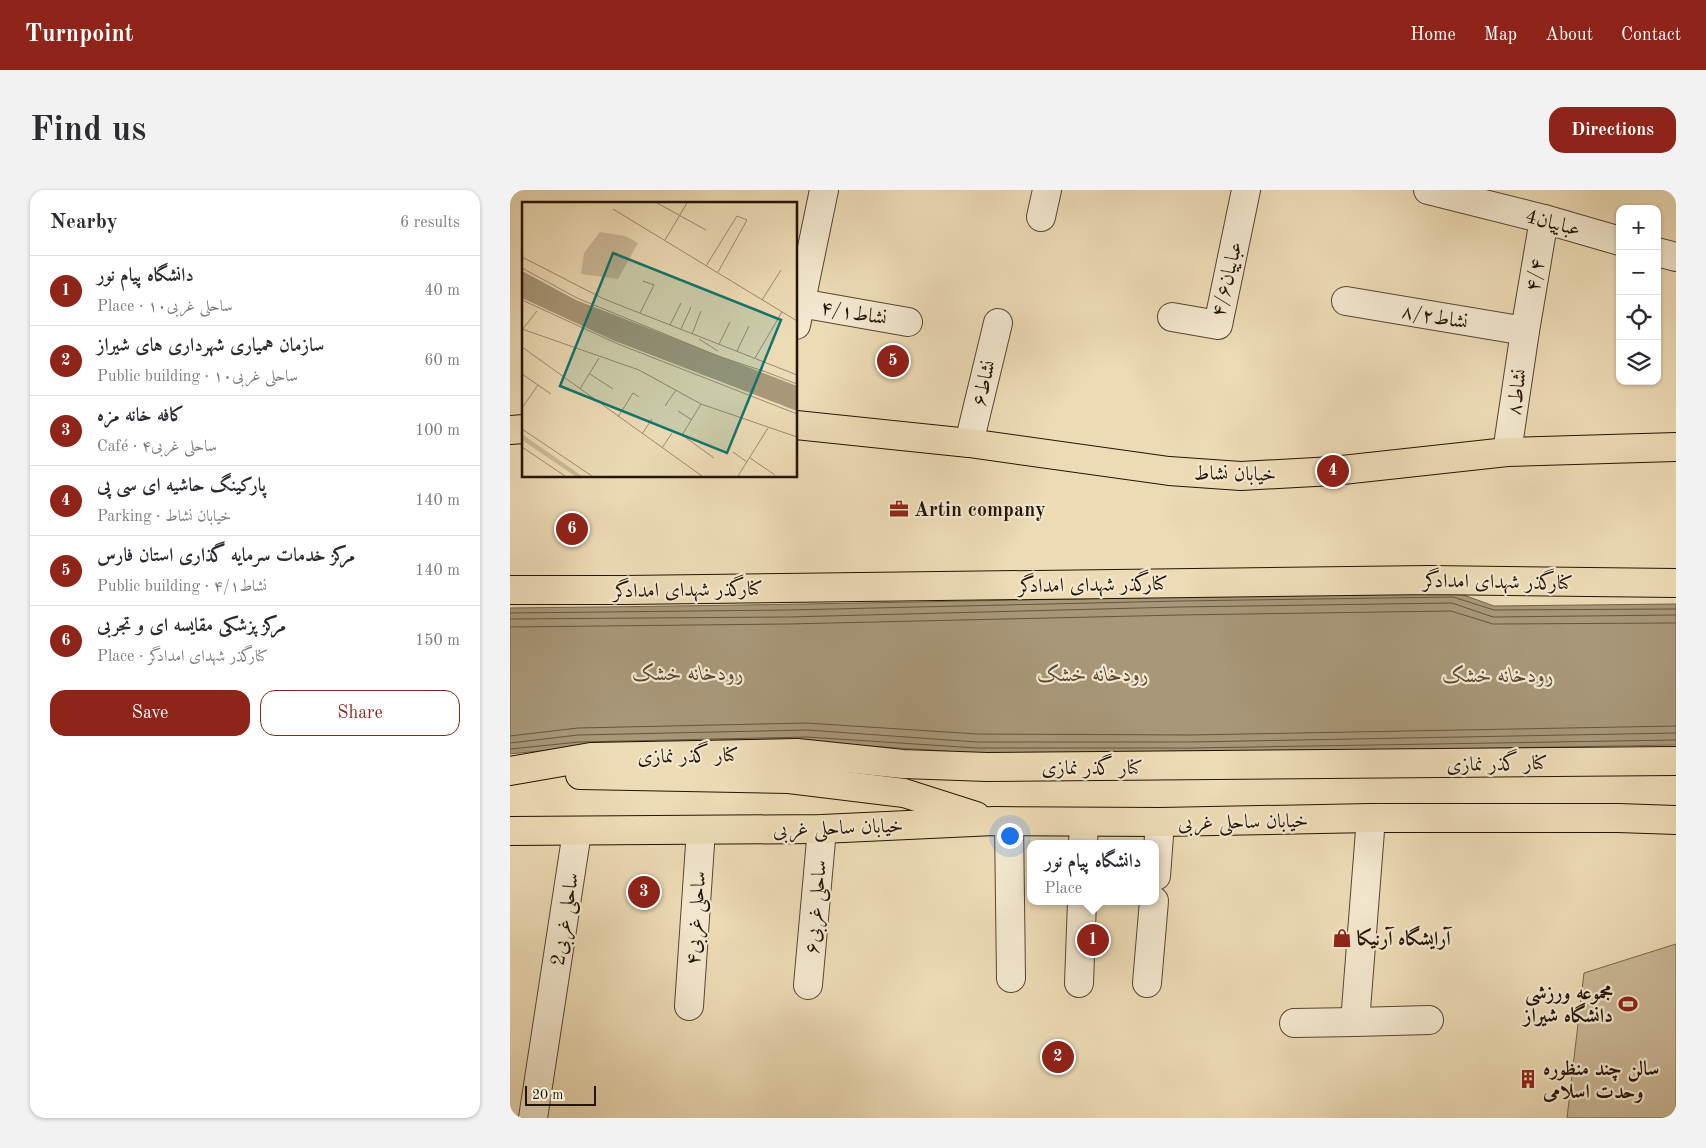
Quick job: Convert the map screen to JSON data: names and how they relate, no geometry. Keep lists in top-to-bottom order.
{
  "streets": {
    "main road": [
      "خیابان نشاط",
      "کنارگذر شهدای امدادگر",
      "کنار گذر نمازی",
      "خیابان ساحلی غربی"
    ],
    "street": [
      "عباییان4",
      "۴/۴",
      "عباییان۴/۶",
      "نشاط۴/۱",
      "نشاط۸/۲",
      "نشاط۶",
      "نشاط۸",
      "ساحلی غربی۶",
      "ساحلی غربی۴",
      "2ساحلی غربی"
    ]
  },
  "crossings": [
    ["عباییان4", "۴/۴"],
    ["۴/۴", "نشاط۸/۲"],
    ["۴/۴", "نشاط۸"],
    ["نشاط۸/۲", "نشاط۸"],
    ["نشاط۶", "خیابان نشاط"],
    ["نشاط۸", "خیابان نشاط"],
    ["خیابان ساحلی غربی", "ساحلی غربی۶"],
    ["خیابان ساحلی غربی", "ساحلی غربی۴"],
    ["خیابان ساحلی غربی", "2ساحلی غربی"]
  ],
  "water": ["رودخانه خشک"],
  "places": {
    "office": ["Artin company"],
    "shop": ["آرایشگاه آرنیکا"],
    "sports": ["مجموعه ورزشی دانشگاه شیراز"],
    "building": ["سالن چند منظوره وحدت اسلامی"]
  },
  "scale_bar": "20 m",
  "page": {
    "header": "Turnpoint",
    "nav": [
      "Home",
      "Map",
      "About",
      "Contact"
    ],
    "buttons": [
      "Directions",
      ["Save", "Share"]
    ],
    "title": "Find us",
    "heading": ["Nearby", "6 results"],
    "map_buttons": ["+", "−"],
    "list": [
      {
        "mark": "1",
        "name": "دانشگاه پیام نور",
        "note": "Place · ساحلی غربی۱۰",
        "value": "40 m"
      },
      {
        "mark": "2",
        "name": "سازمان همیاری شهرداری های شیراز",
        "note": "Public building · ساحلی غربی۱۰",
        "value": "60 m"
      },
      {
        "mark": "3",
        "name": "کافه خانه مزه",
        "note": "Café · ساحلی غربی۴",
        "value": "100 m"
      },
      {
        "mark": "4",
        "name": "پارکینگ حاشیه ای سی پی",
        "note": "Parking · خیابان نشاط",
        "value": "140 m"
      },
      {
        "mark": "5",
        "name": "مرکز خدمات سرمایه گذاری استان فارس",
        "note": "Public building · نشاط۴/۱",
        "value": "140 m"
      },
      {
        "mark": "6",
        "name": "مرکز پزشکی مقایسه ای و تجربی",
        "note": "Place · کنارگذر شهدای امدادگر",
        "value": "150 m"
      }
    ],
    "pins": [
      "5",
      "4",
      "6",
      "3",
      "1",
      "2"
    ],
    "popup": ["دانشگاه پیام نور", "Place"],
    "scale": "20 m"
  }
}
